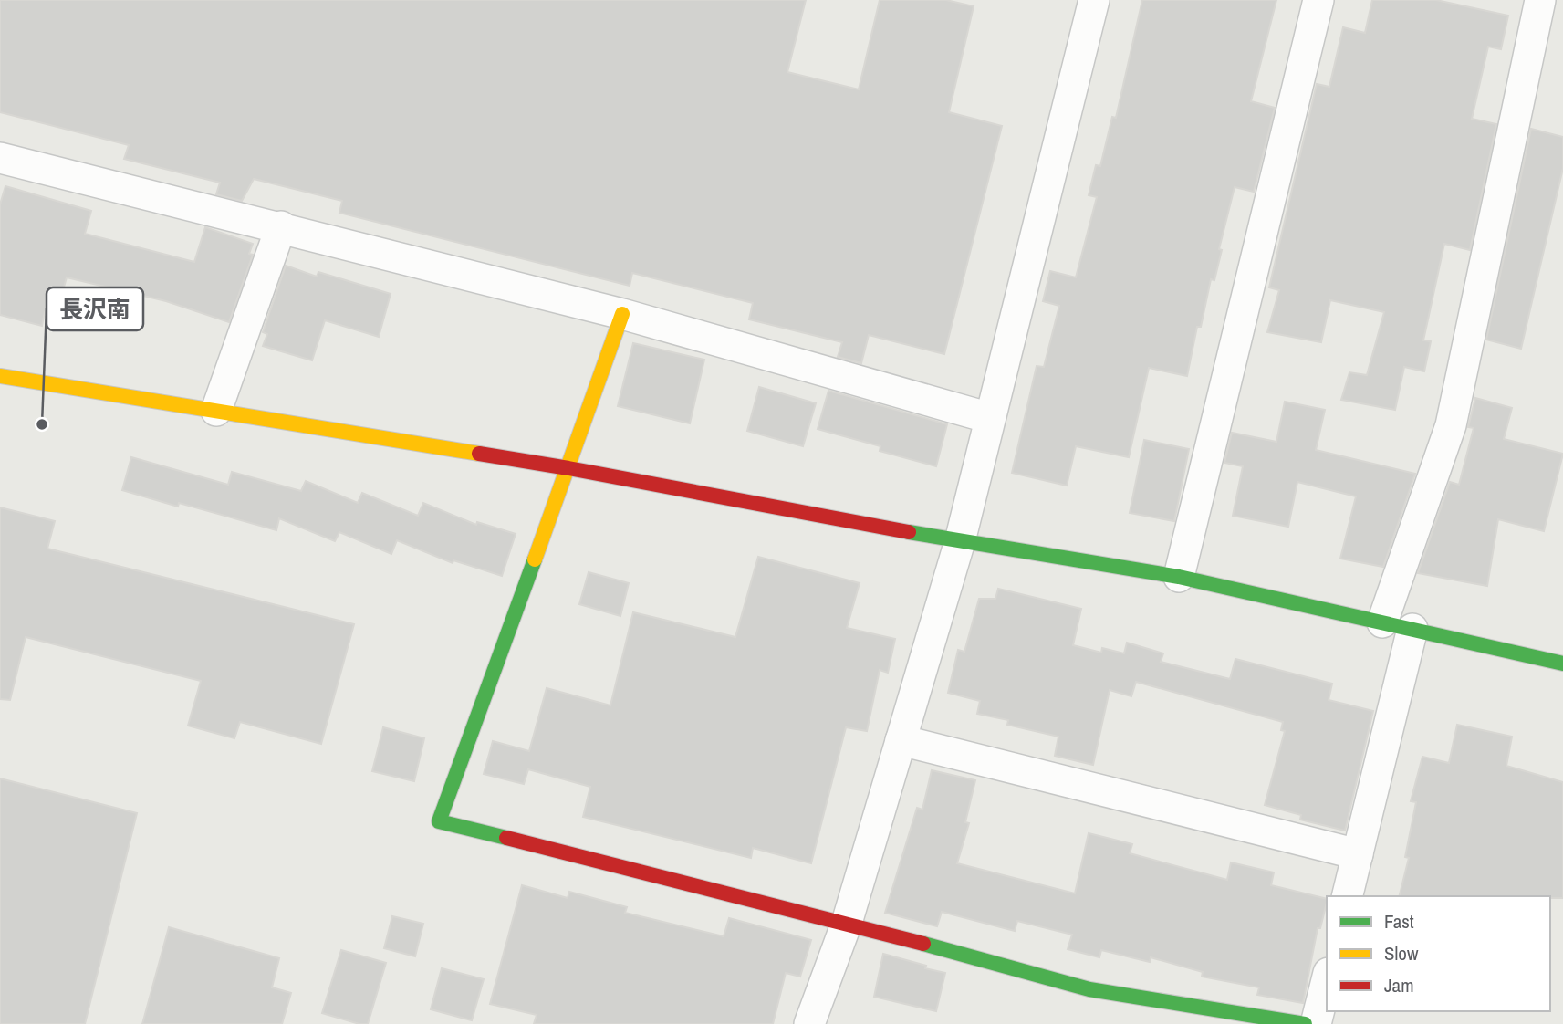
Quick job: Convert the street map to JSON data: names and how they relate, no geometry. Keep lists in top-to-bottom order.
{
  "places": ["長沢南"],
  "legend": ["Fast", "Slow", "Jam"]
}
